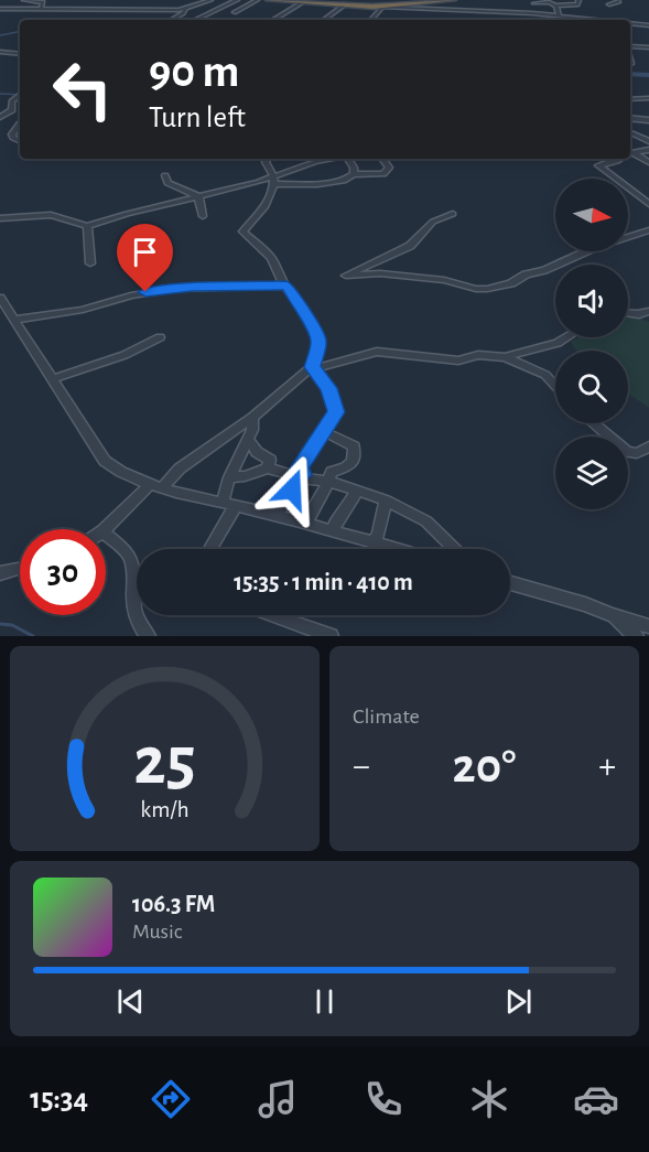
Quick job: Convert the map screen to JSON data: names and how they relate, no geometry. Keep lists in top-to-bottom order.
{
  "north": "right",
  "page": {
    "turn": ["90 m", "Turn left"],
    "limit": "30",
    "trip": "15:35 · 1 min · 410 m",
    "tile": "Climate",
    "heat": ["−", "20°", "+"],
    "song": ["106.3 FM", "Music"],
    "tabs": "15:34",
    "gauge": ["25", "km/h"]
  }
}
